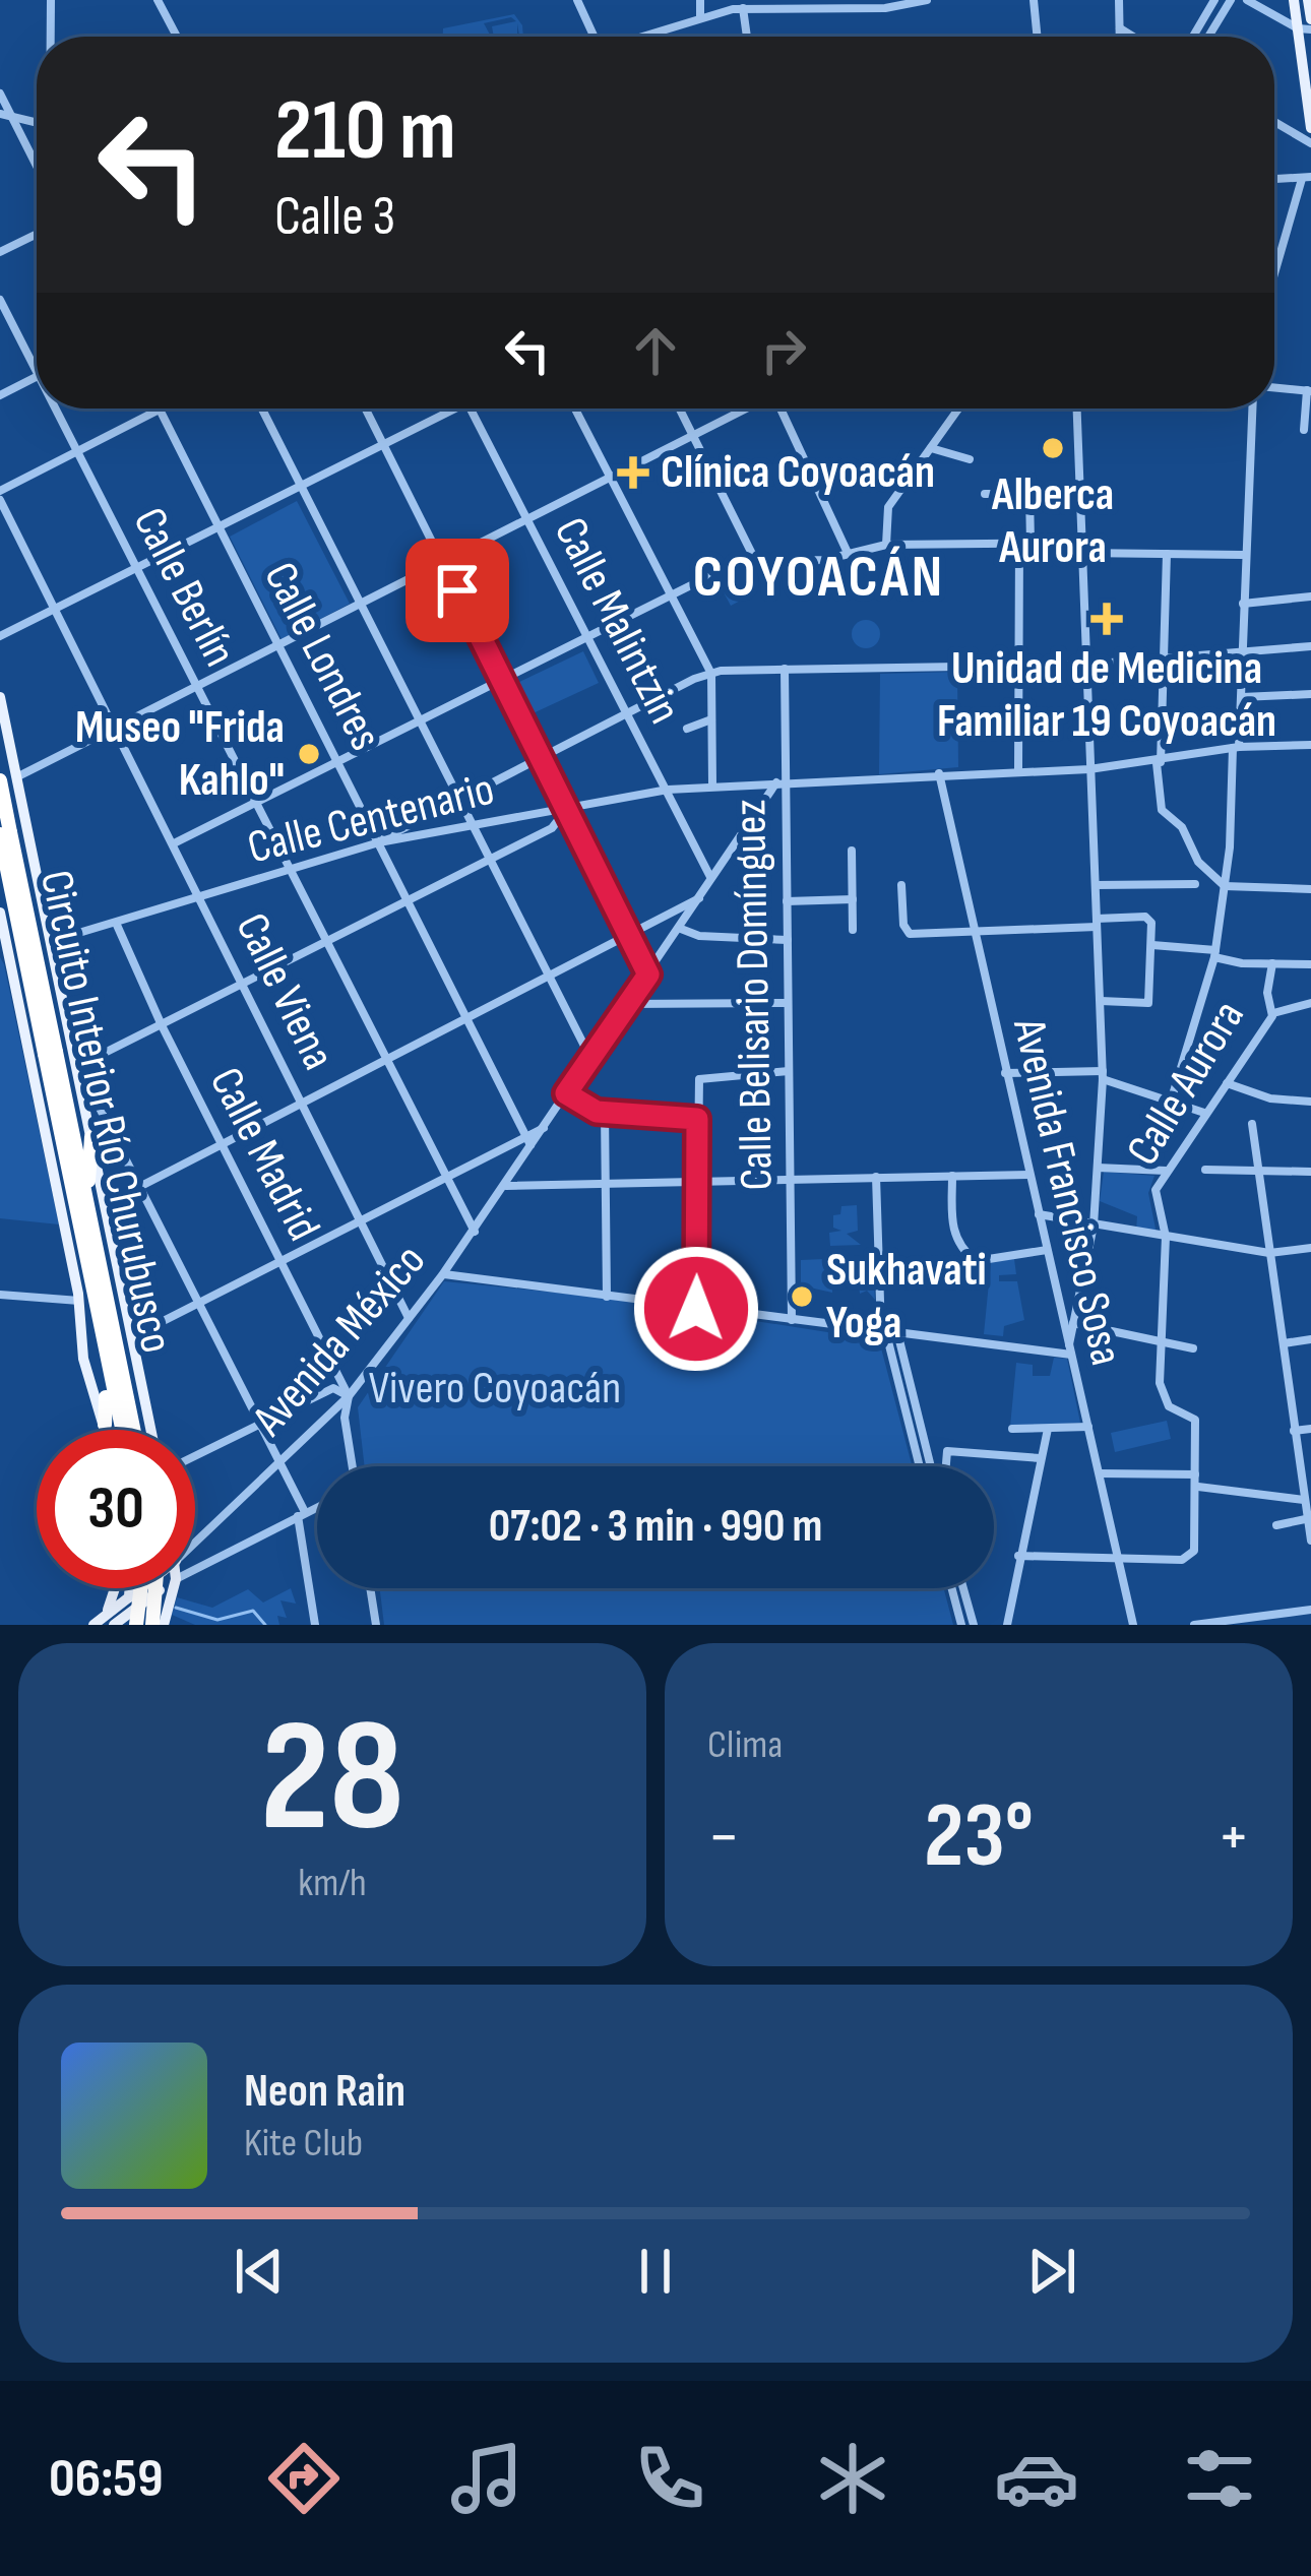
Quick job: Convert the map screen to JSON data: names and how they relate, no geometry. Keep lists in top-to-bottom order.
{
  "streets": {
    "highway": ["Circuito Interior Río Churubusco"],
    "street": [
      "Calle Berlín",
      "Calle Malintzin",
      "Calle Londres",
      "Calle Centenario",
      "Calle Viena",
      "Calle Belisario Domínguez",
      "Calle Aurora",
      "Calle Madrid",
      "Avenida Francisco Sosa",
      "Avenida México"
    ]
  },
  "crossings": [
    ["Calle Berlín", "Calle Centenario"],
    ["Calle Berlín", "Avenida México"],
    ["Calle Malintzin", "Calle Centenario"],
    ["Calle Malintzin", "Avenida México"],
    ["Calle Londres", "Calle Centenario"],
    ["Calle Londres", "Avenida México"],
    ["Calle Centenario", "Calle Viena"],
    ["Calle Centenario", "Calle Belisario Domínguez"],
    ["Calle Centenario", "Calle Madrid"],
    ["Calle Centenario", "Avenida Francisco Sosa"],
    ["Calle Centenario", "Avenida México"],
    ["Calle Viena", "Avenida México"],
    ["Calle Belisario Domínguez", "Avenida México"],
    ["Calle Madrid", "Avenida México"]
  ],
  "districts": ["COYOACÁN"],
  "parks": ["Vivero Coyoacán"],
  "places": {
    "other": ["Alberca Aurora", "Museo \"Frida Kahlo\"", "Sukhavati Yoga"],
    "health": ["Clínica Coyoacán", "Unidad de Medicina Familiar 19 Coyoacán"]
  },
  "page": {
    "turn": ["210 m", "Calle 3"],
    "limit": "30",
    "trip": "07:02 · 3 min · 990 m",
    "tile": [
      ["28", "km/h"],
      "Clima"
    ],
    "heat": ["−", "23°", "+"],
    "song": ["Neon Rain", "Kite Club"],
    "tabs": "06:59"
  }
}
